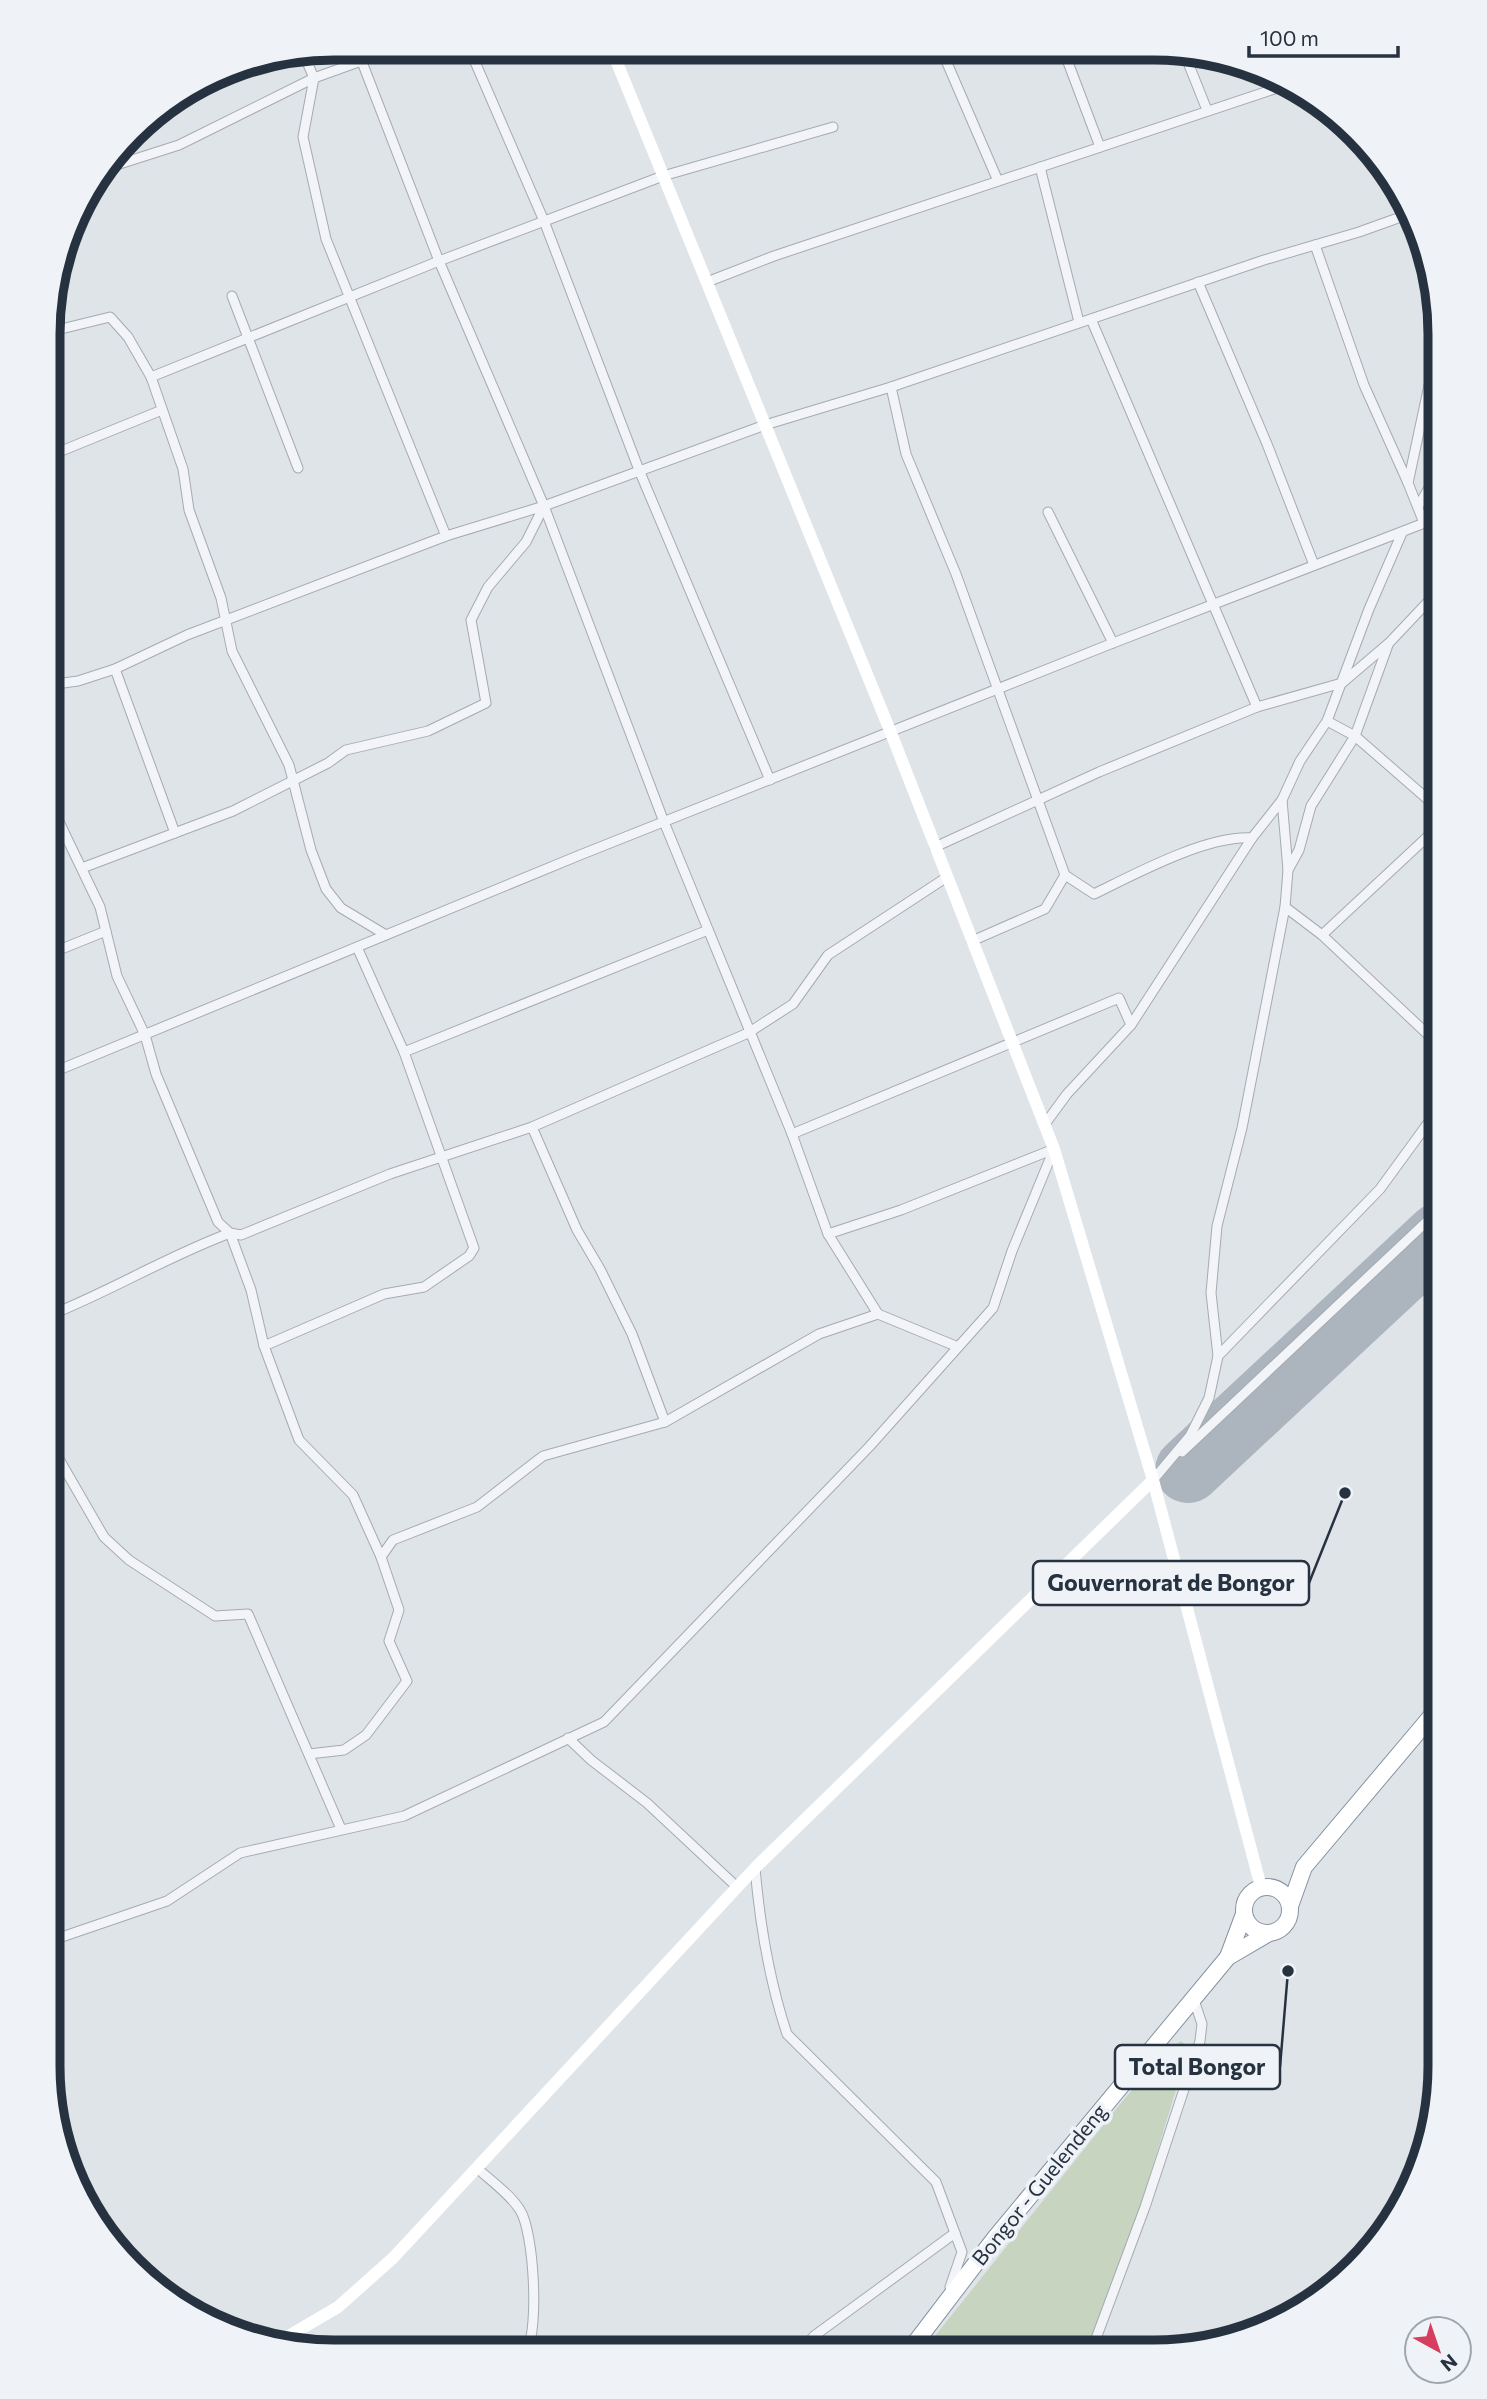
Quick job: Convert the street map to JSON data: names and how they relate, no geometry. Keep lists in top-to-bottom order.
{
  "streets": {
    "highway": ["Bongor - Guelendeng"]
  },
  "places": ["Gouvernorat de Bongor", "Total Bongor"],
  "scale_bar": "100 m",
  "north": "bottom right"
}
